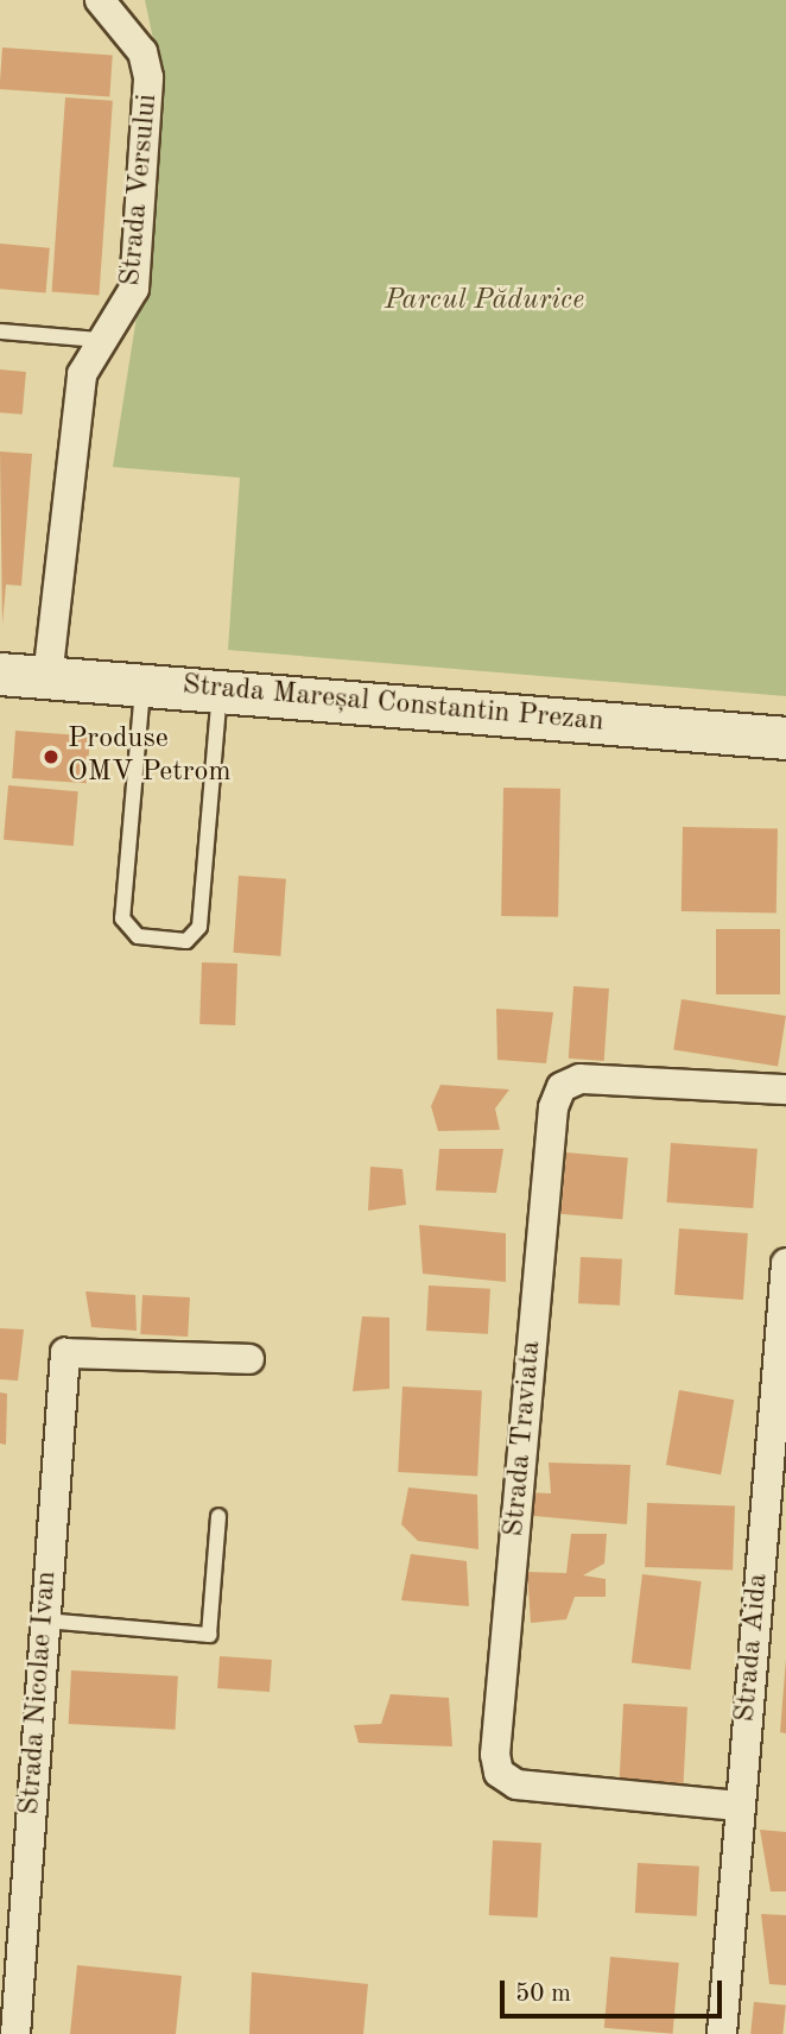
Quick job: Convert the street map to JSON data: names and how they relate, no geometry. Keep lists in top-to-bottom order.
{
  "streets": {
    "main road": ["Strada Mareșal Constantin Prezan"],
    "street": [
      "Strada Versului",
      "Strada Traviata",
      "Strada Aida",
      "Strada Nicolae Ivan"
    ]
  },
  "crossings": [
    ["Strada Versului", "Strada Mareșal Constantin Prezan"],
    ["Strada Traviata", "Strada Aida"]
  ],
  "parks": ["Parcul Pădurice"],
  "places": ["Produse OMV Petrom"],
  "scale_bar": "50 m"
}
